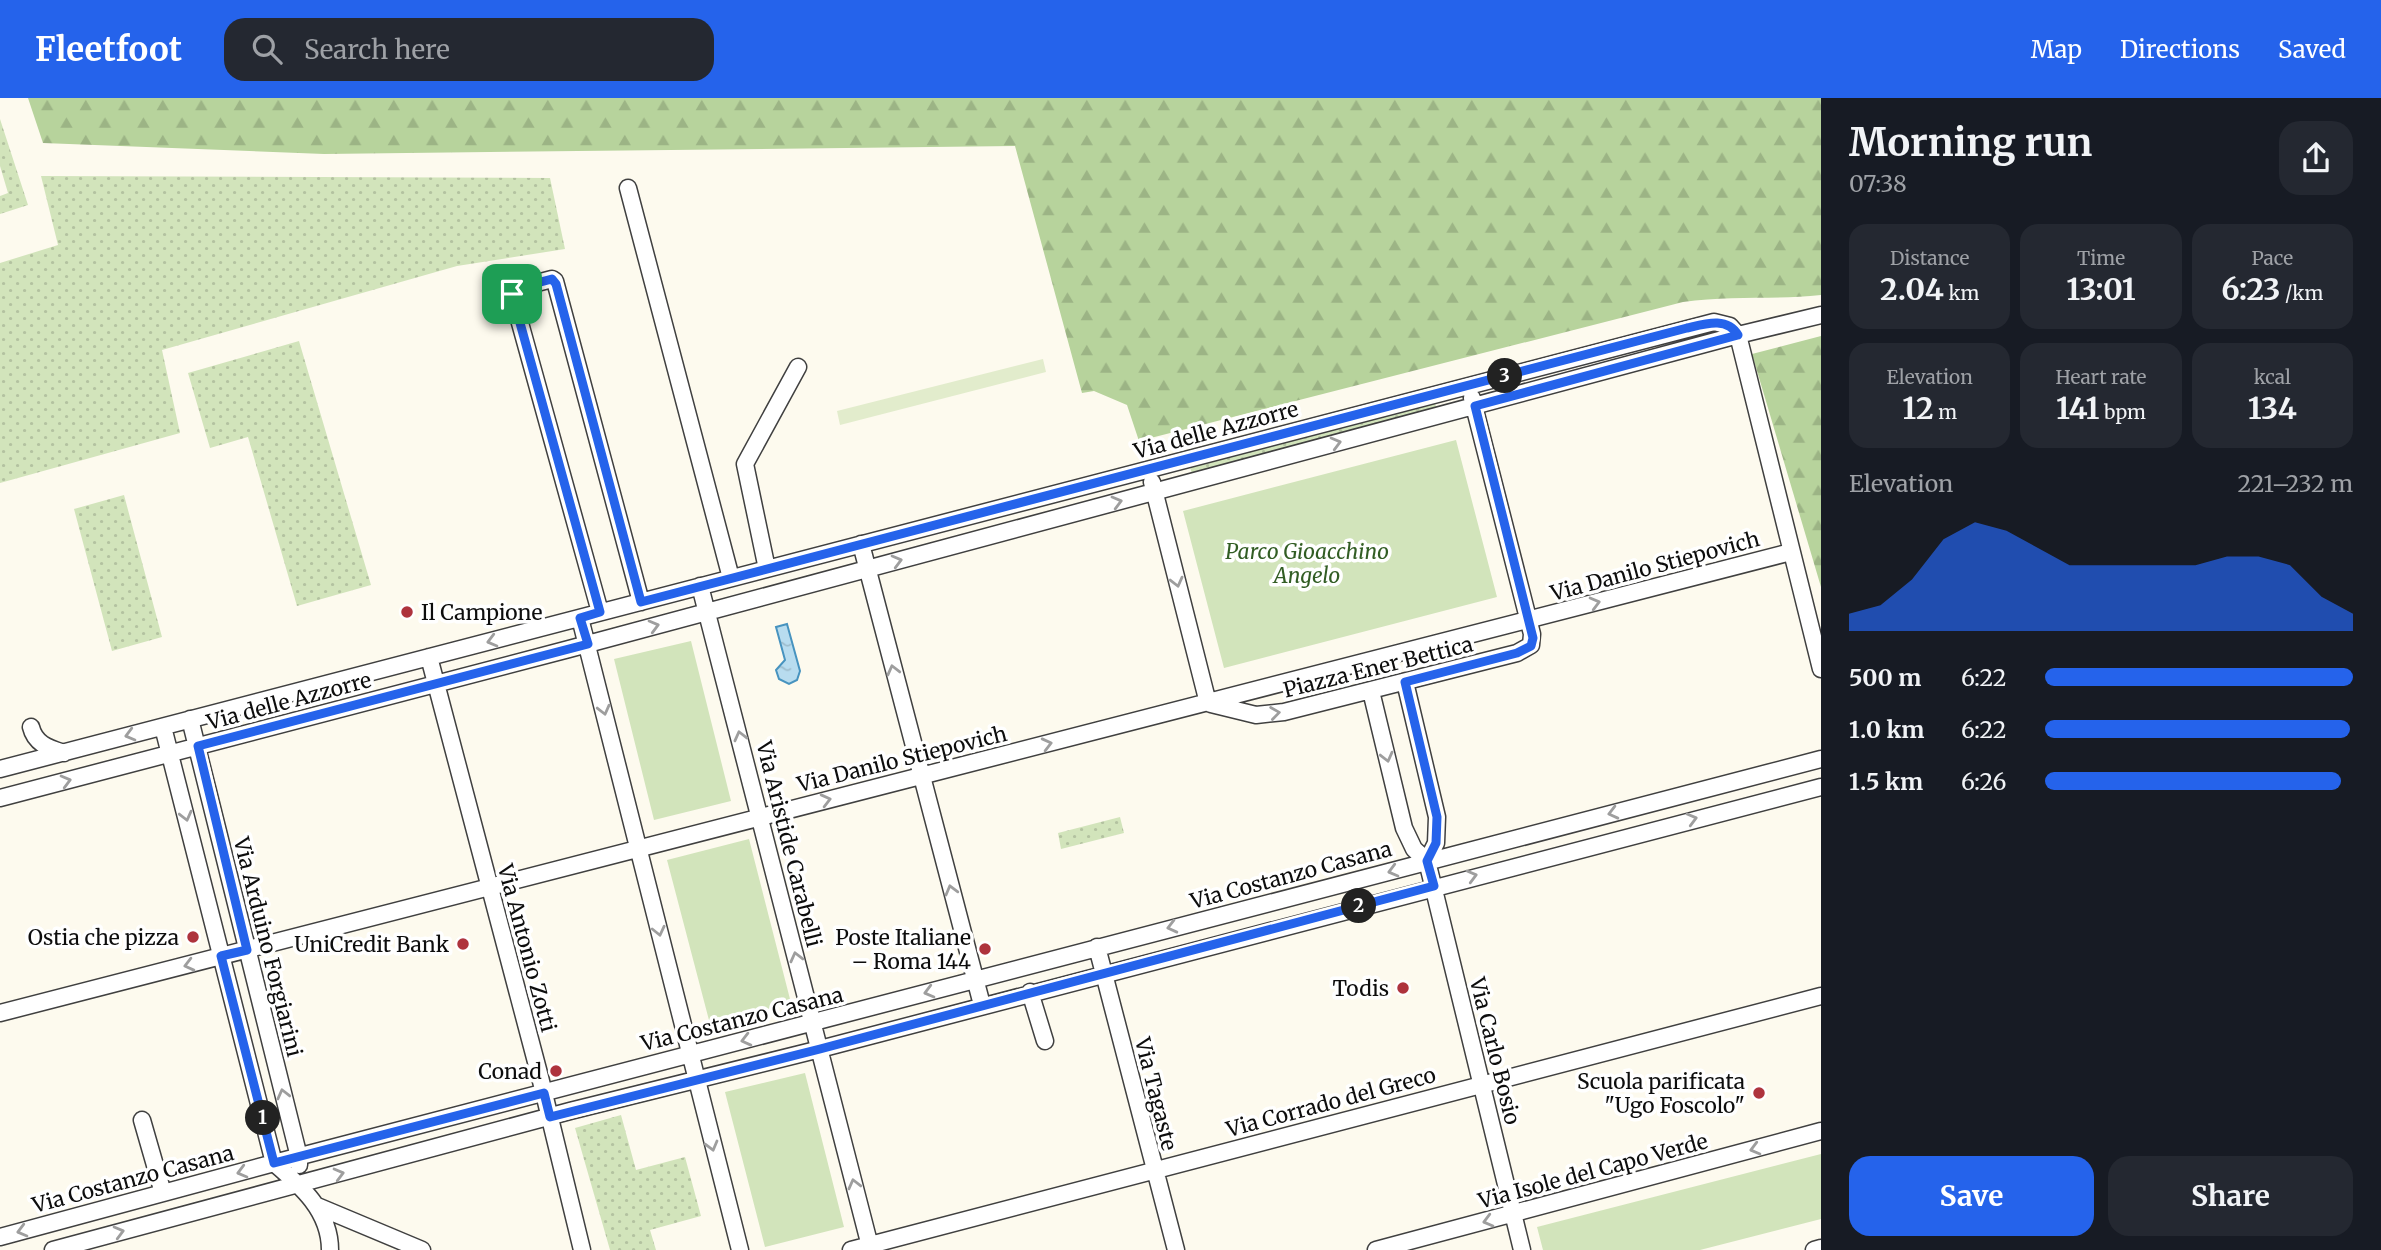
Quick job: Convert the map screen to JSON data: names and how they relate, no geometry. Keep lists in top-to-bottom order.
{
  "streets": {
    "street": [
      "Via delle Azzorre",
      "Via Danilo Stiepovich",
      "Piazza Ener Bettica",
      "Via Aristide Carabelli",
      "Via Costanzo Casana",
      "Via Arduino Forgiarini",
      "Via Antonio Zotti",
      "Via Carlo Bosio",
      "Via Tagaste",
      "Via Corrado del Greco",
      "Via Isole del Capo Verde"
    ]
  },
  "crossings": [
    ["Via delle Azzorre", "Piazza Ener Bettica"],
    ["Via delle Azzorre", "Via Aristide Carabelli"],
    ["Via delle Azzorre", "Via Arduino Forgiarini"],
    ["Via delle Azzorre", "Via Antonio Zotti"],
    ["Via Danilo Stiepovich", "Piazza Ener Bettica"],
    ["Via Danilo Stiepovich", "Via Aristide Carabelli"],
    ["Via Danilo Stiepovich", "Via Arduino Forgiarini"],
    ["Via Danilo Stiepovich", "Via Antonio Zotti"],
    ["Piazza Ener Bettica", "Via Carlo Bosio"],
    ["Via Aristide Carabelli", "Via Costanzo Casana"],
    ["Via Aristide Carabelli", "Via Corrado del Greco"],
    ["Via Costanzo Casana", "Via Arduino Forgiarini"],
    ["Via Costanzo Casana", "Via Antonio Zotti"],
    ["Via Costanzo Casana", "Via Carlo Bosio"],
    ["Via Costanzo Casana", "Via Tagaste"],
    ["Via Carlo Bosio", "Via Corrado del Greco"],
    ["Via Carlo Bosio", "Via Isole del Capo Verde"],
    ["Via Tagaste", "Via Corrado del Greco"]
  ],
  "one_way": ["Via Danilo Stiepovich", "Via Isole del Capo Verde"],
  "parks": ["Parco Gioacchino Angelo"],
  "places": [
    "Il Campione",
    "Ostia che pizza",
    "UniCredit Bank",
    "Poste Italiane – Roma 144",
    "Todis",
    "Conad",
    "Scuola parificata \"Ugo Foscolo\""
  ],
  "page": {
    "header": "Fleetfoot",
    "search": "Search here",
    "nav": ["Map", "Directions", "Saved"],
    "heading": ["Morning run", "07:38"],
    "stats": [
      ["Distance", "2.04 km"],
      ["Time", "13:01"],
      ["Pace", "6:23 /km"],
      ["Elevation", "12 m"],
      ["Heart rate", "141 bpm"],
      ["kcal", "134"]
    ],
    "pins": ["3", "2", "1"],
    "chart": ["Elevation", "221–232 m"],
    "list": [
      {
        "name": "500 m",
        "note": "6:22"
      },
      {
        "name": "1.0 km",
        "note": "6:22"
      },
      {
        "name": "1.5 km",
        "note": "6:26"
      }
    ],
    "buttons": ["Save", "Share"]
  }
}
